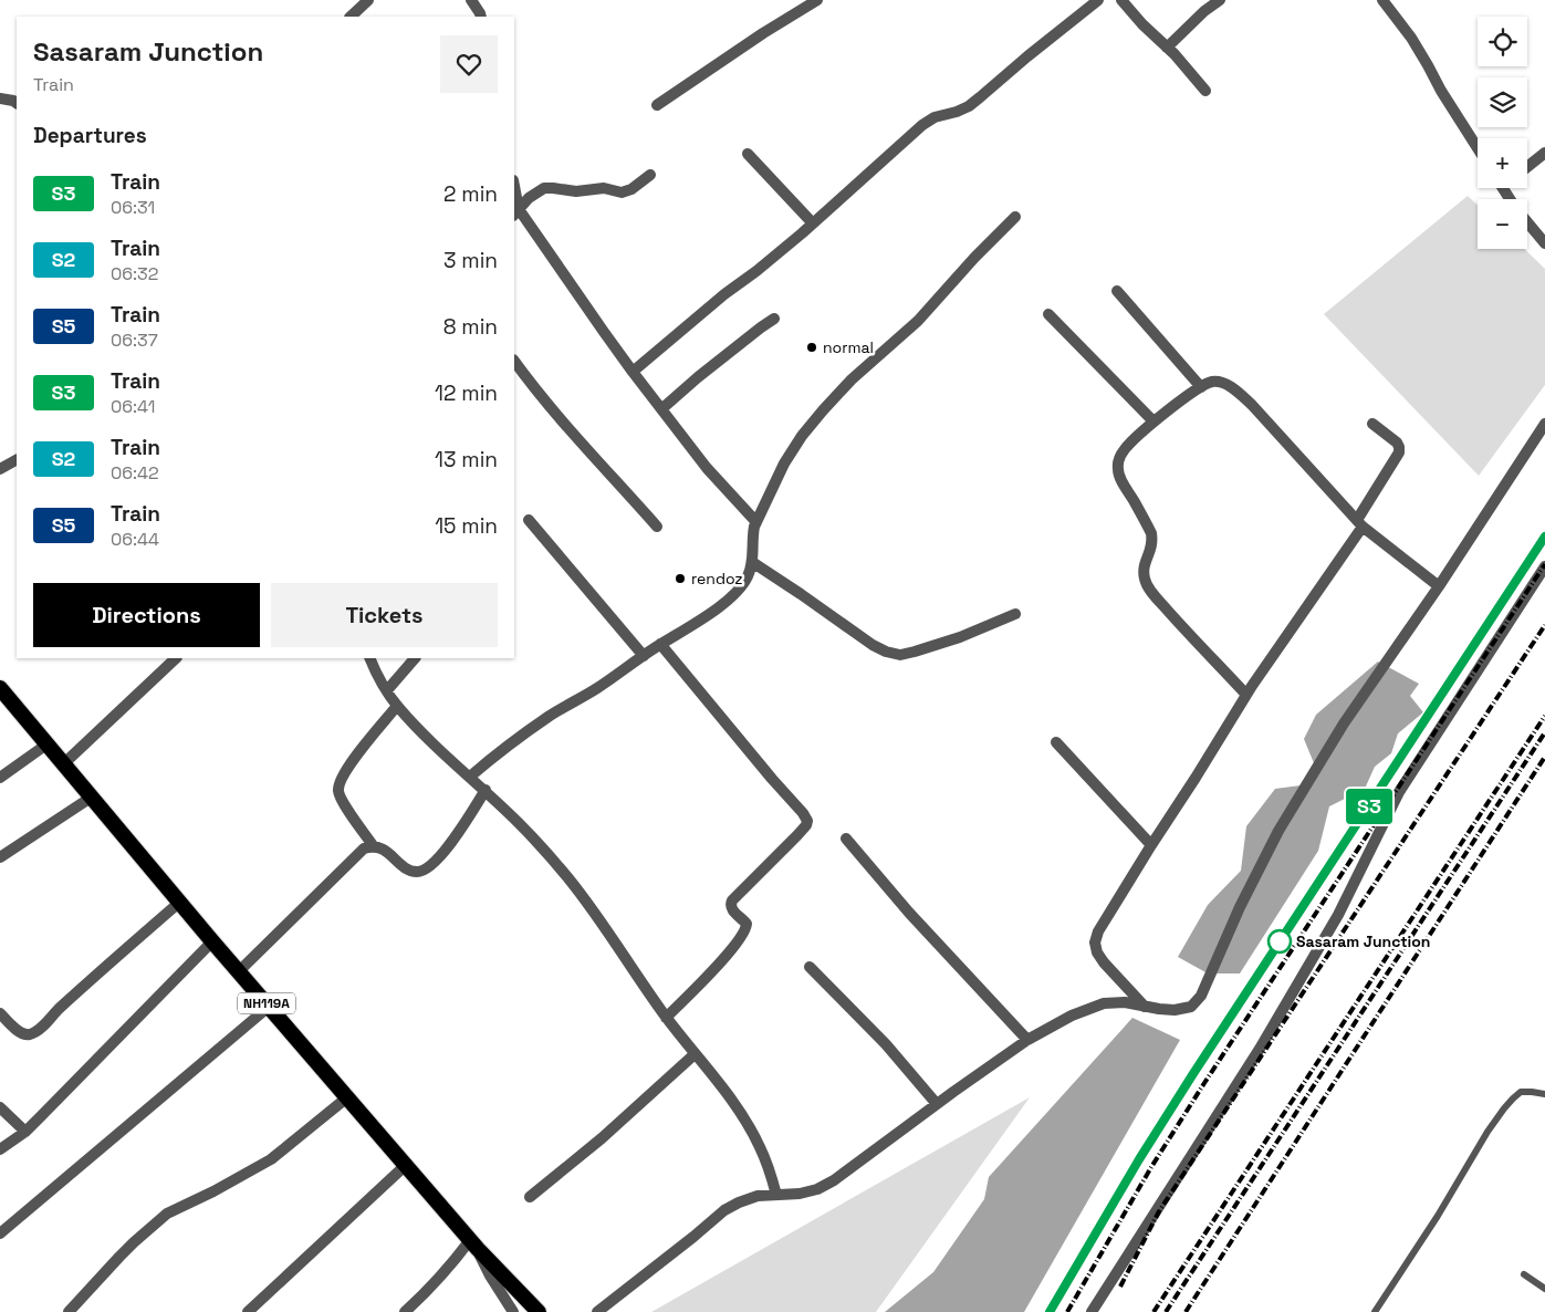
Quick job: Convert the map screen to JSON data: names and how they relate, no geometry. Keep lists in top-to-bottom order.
{
  "streets": {
    "highway": ["NH119A"]
  },
  "places": ["normal", "rendoz", "Sasaram Junction"],
  "page": {
    "on_map": "S3",
    "map_buttons": ["+", "−"],
    "heading": [
      ["Sasaram Junction", "Train"],
      "Departures"
    ],
    "list": [
      {
        "mark": "S3",
        "name": "Train",
        "note": "06:31",
        "value": "2 min"
      },
      {
        "mark": "S2",
        "name": "Train",
        "note": "06:32",
        "value": "3 min"
      },
      {
        "mark": "S5",
        "name": "Train",
        "note": "06:37",
        "value": "8 min"
      },
      {
        "mark": "S3",
        "name": "Train",
        "note": "06:41",
        "value": "12 min"
      },
      {
        "mark": "S2",
        "name": "Train",
        "note": "06:42",
        "value": "13 min"
      },
      {
        "mark": "S5",
        "name": "Train",
        "note": "06:44",
        "value": "15 min"
      }
    ],
    "buttons": ["Directions", "Tickets"]
  }
}
